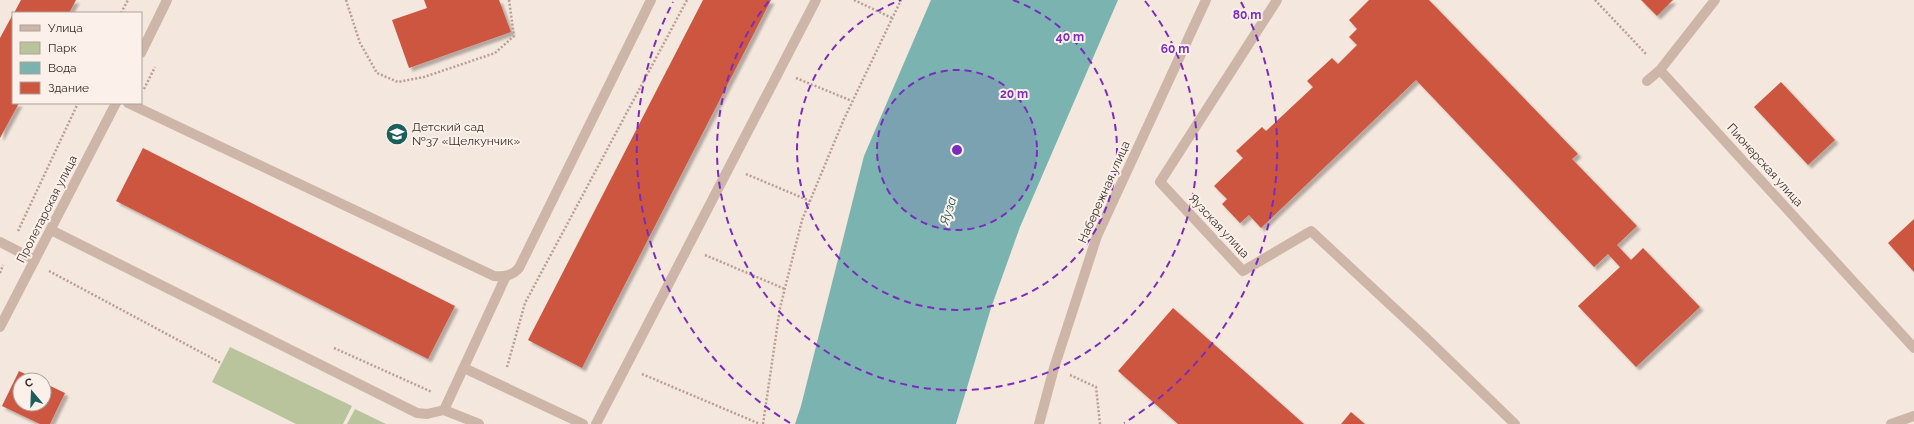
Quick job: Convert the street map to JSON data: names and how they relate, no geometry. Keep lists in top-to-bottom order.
{
  "streets": {
    "street": [
      "Пионерская улица",
      "Набережная улица",
      "Пролетарская улица",
      "Яузская улица"
    ]
  },
  "water": ["Яуза"],
  "places": {
    "school or university": ["Детский сад №37 «Щелкунчик»"]
  },
  "legend": [
    "Улица",
    "Парк",
    "Вода",
    "Здание"
  ],
  "north": "top",
  "rings": [
    "80 m",
    "40 m",
    "60 m",
    "20 m"
  ]
}
